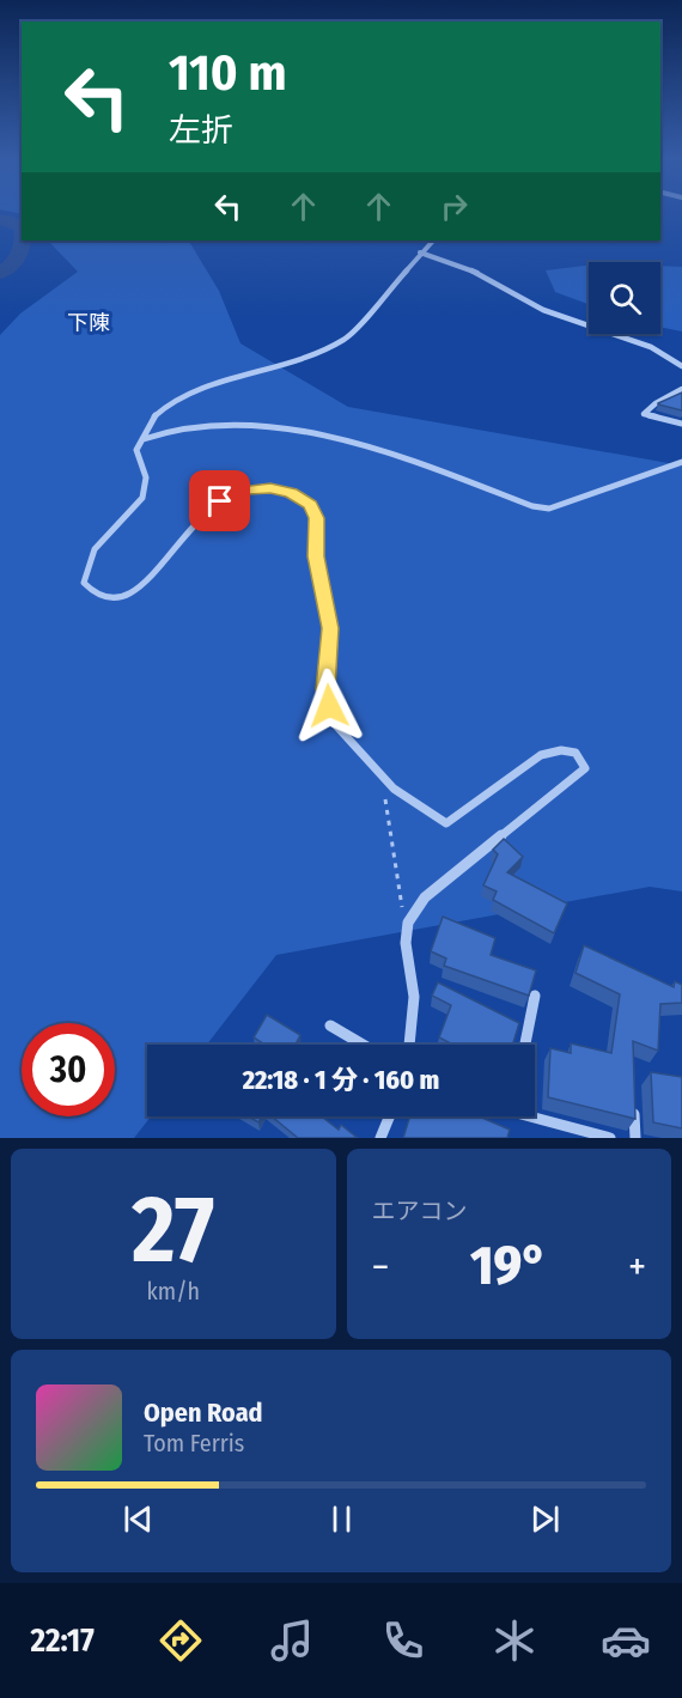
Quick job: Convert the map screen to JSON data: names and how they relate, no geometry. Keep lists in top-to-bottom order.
{
  "districts": ["下陳"],
  "page": {
    "turn": ["110 m", "左折"],
    "limit": "30",
    "trip": "22:18 · 1 分 · 160 m",
    "tile": [
      ["27", "km/h"],
      "エアコン"
    ],
    "heat": ["−", "19°", "+"],
    "song": ["Open Road", "Tom Ferris"],
    "tabs": "22:17"
  }
}
